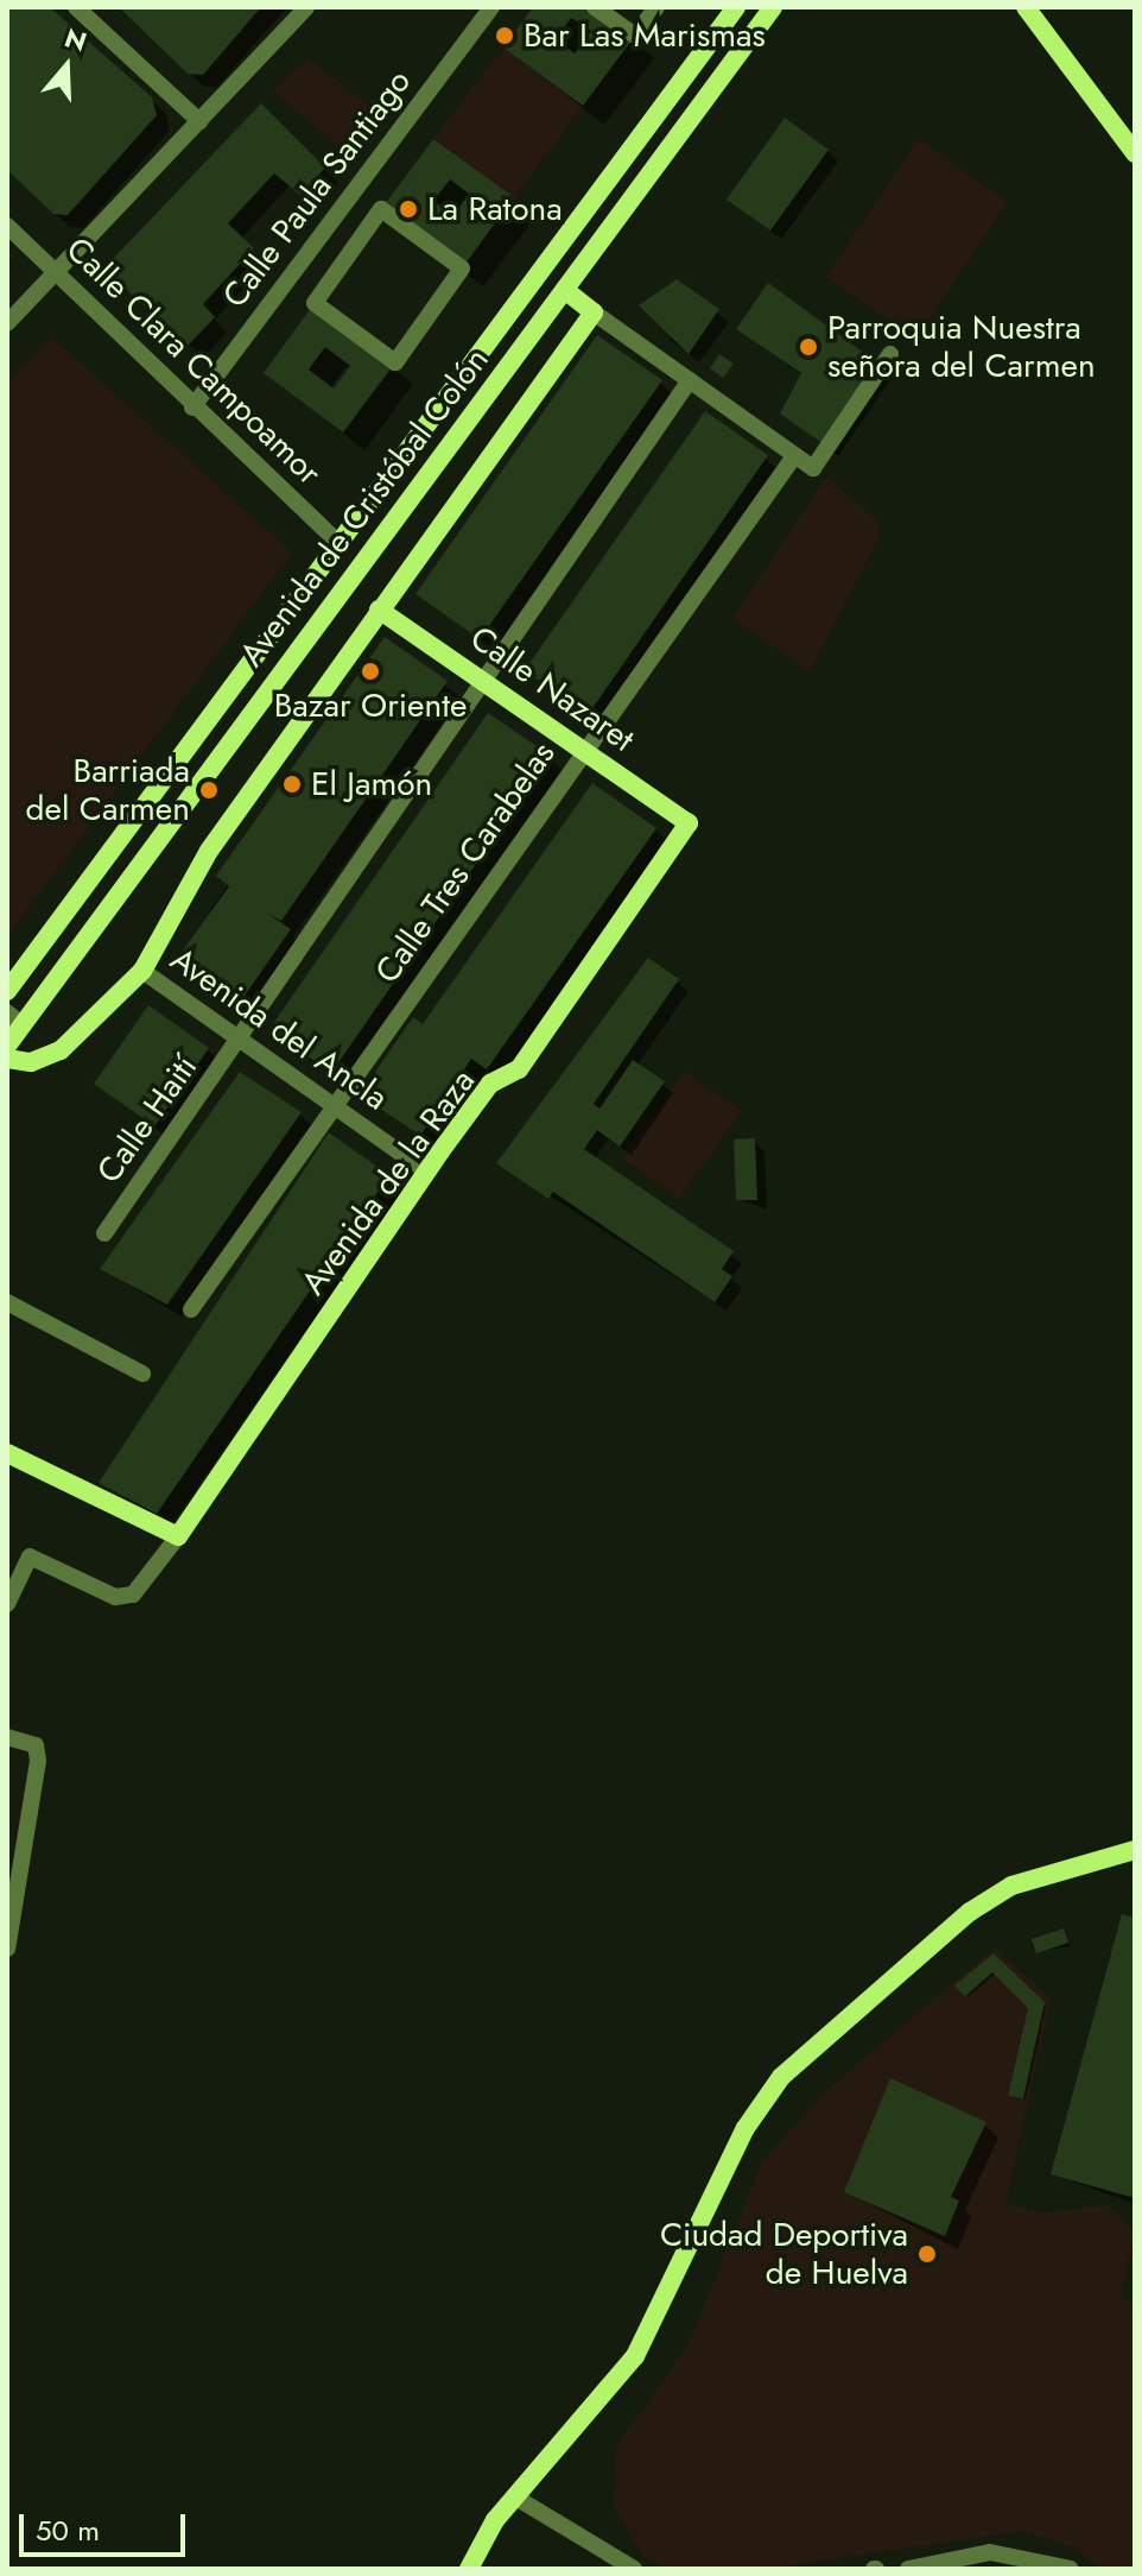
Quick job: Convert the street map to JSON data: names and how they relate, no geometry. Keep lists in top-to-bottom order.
{
  "streets": {
    "street": [
      "Calle Paula Santiago",
      "Calle Clara Campoamor",
      "Avenida de Cristóbal Colón",
      "Calle Nazaret",
      "Calle Tres Carabelas",
      "Avenida del Ancla",
      "Calle Haití",
      "Avenida de la Raza"
    ]
  },
  "crossings": [
    ["Calle Paula Santiago", "Calle Clara Campoamor"],
    ["Calle Clara Campoamor", "Avenida de Cristóbal Colón"],
    ["Calle Nazaret", "Calle Tres Carabelas"],
    ["Calle Nazaret", "Calle Haití"],
    ["Calle Nazaret", "Avenida de la Raza"],
    ["Calle Tres Carabelas", "Avenida del Ancla"],
    ["Avenida del Ancla", "Calle Haití"],
    ["Avenida del Ancla", "Avenida de la Raza"]
  ],
  "places": [
    "Bar Las Marismas",
    "La Ratona",
    "Parroquia Nuestra señora del Carmen",
    "Bazar Oriente",
    "El Jamón",
    "Barriada del Carmen",
    "Ciudad Deportiva de Huelva"
  ],
  "scale_bar": "50 m",
  "north": "top"
}
